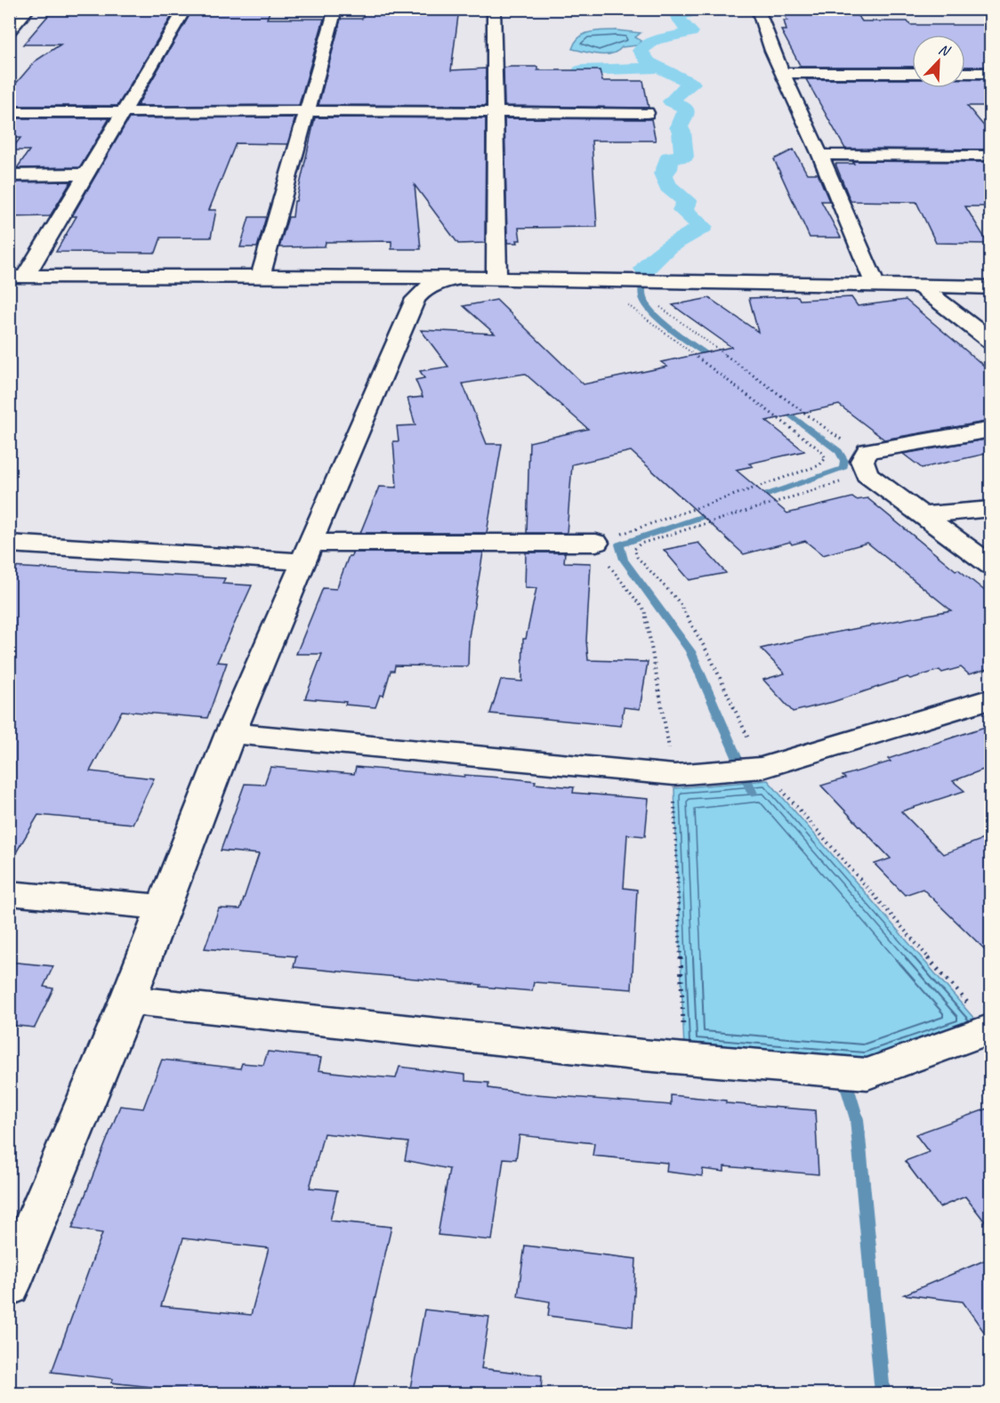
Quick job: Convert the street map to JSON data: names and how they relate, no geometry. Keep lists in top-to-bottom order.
{
  "north": "top right"
}
